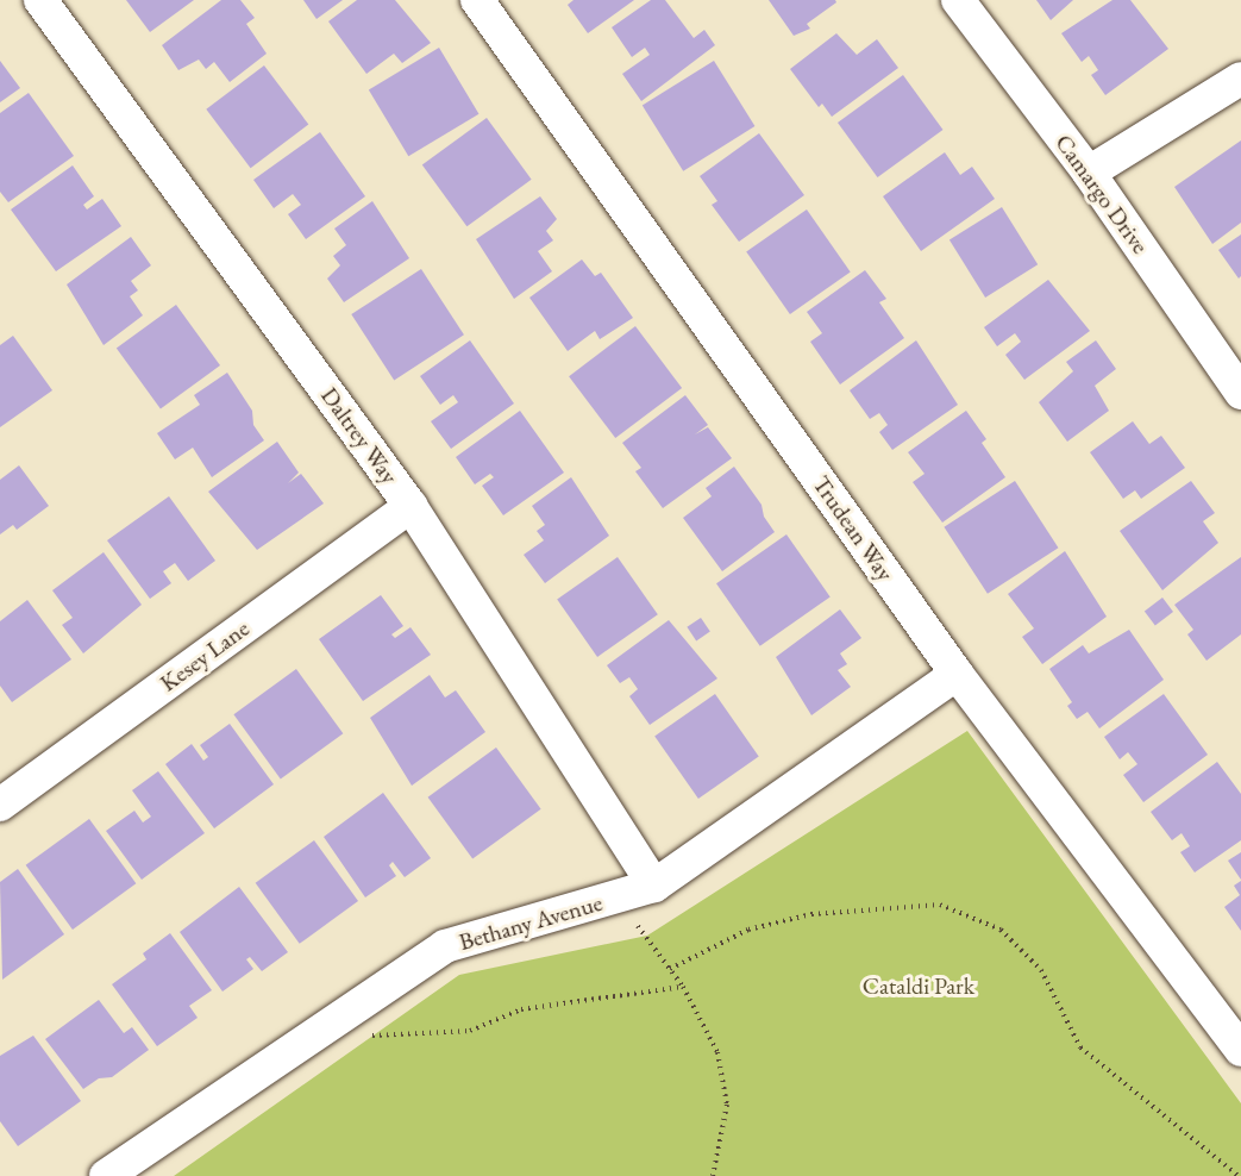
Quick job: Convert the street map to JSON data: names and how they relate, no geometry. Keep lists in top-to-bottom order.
{
  "streets": {
    "street": [
      "Camargo Drive",
      "Daltrey Way",
      "Trudean Way",
      "Kesey Lane",
      "Bethany Avenue"
    ]
  },
  "crossings": [
    ["Daltrey Way", "Kesey Lane"],
    ["Daltrey Way", "Bethany Avenue"],
    ["Trudean Way", "Bethany Avenue"]
  ],
  "parks": ["Cataldi Park"]
}
